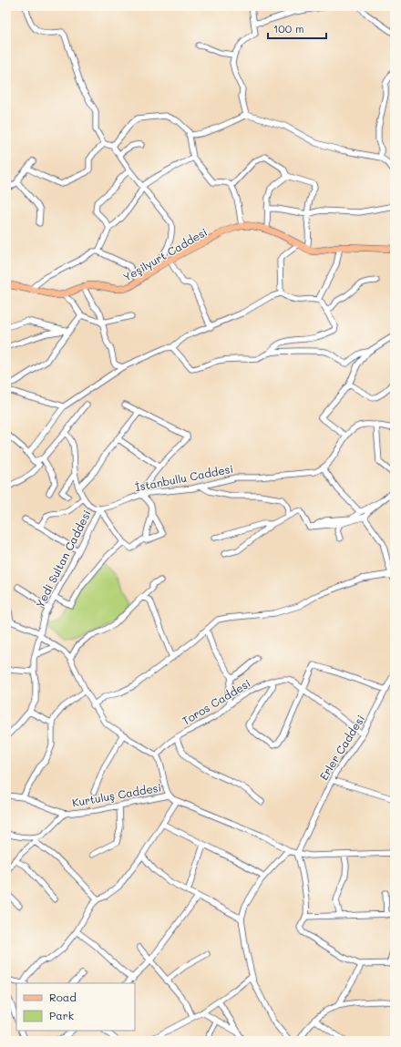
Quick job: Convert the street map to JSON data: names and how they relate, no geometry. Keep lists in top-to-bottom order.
{
  "streets": {
    "main road": ["Yeşilyurt Caddesi"],
    "street": [
      "İstanbullu Caddesi",
      "Yedi Sultan Caddesi",
      "Toros Caddesi",
      "Erler Caddesi",
      "Kurtuluş Caddesi"
    ]
  },
  "crossings": [
    ["İstanbullu Caddesi", "Yedi Sultan Caddesi"],
    ["Toros Caddesi", "Erler Caddesi"]
  ],
  "legend": ["Road", "Park"],
  "scale_bar": "100 m"
}
